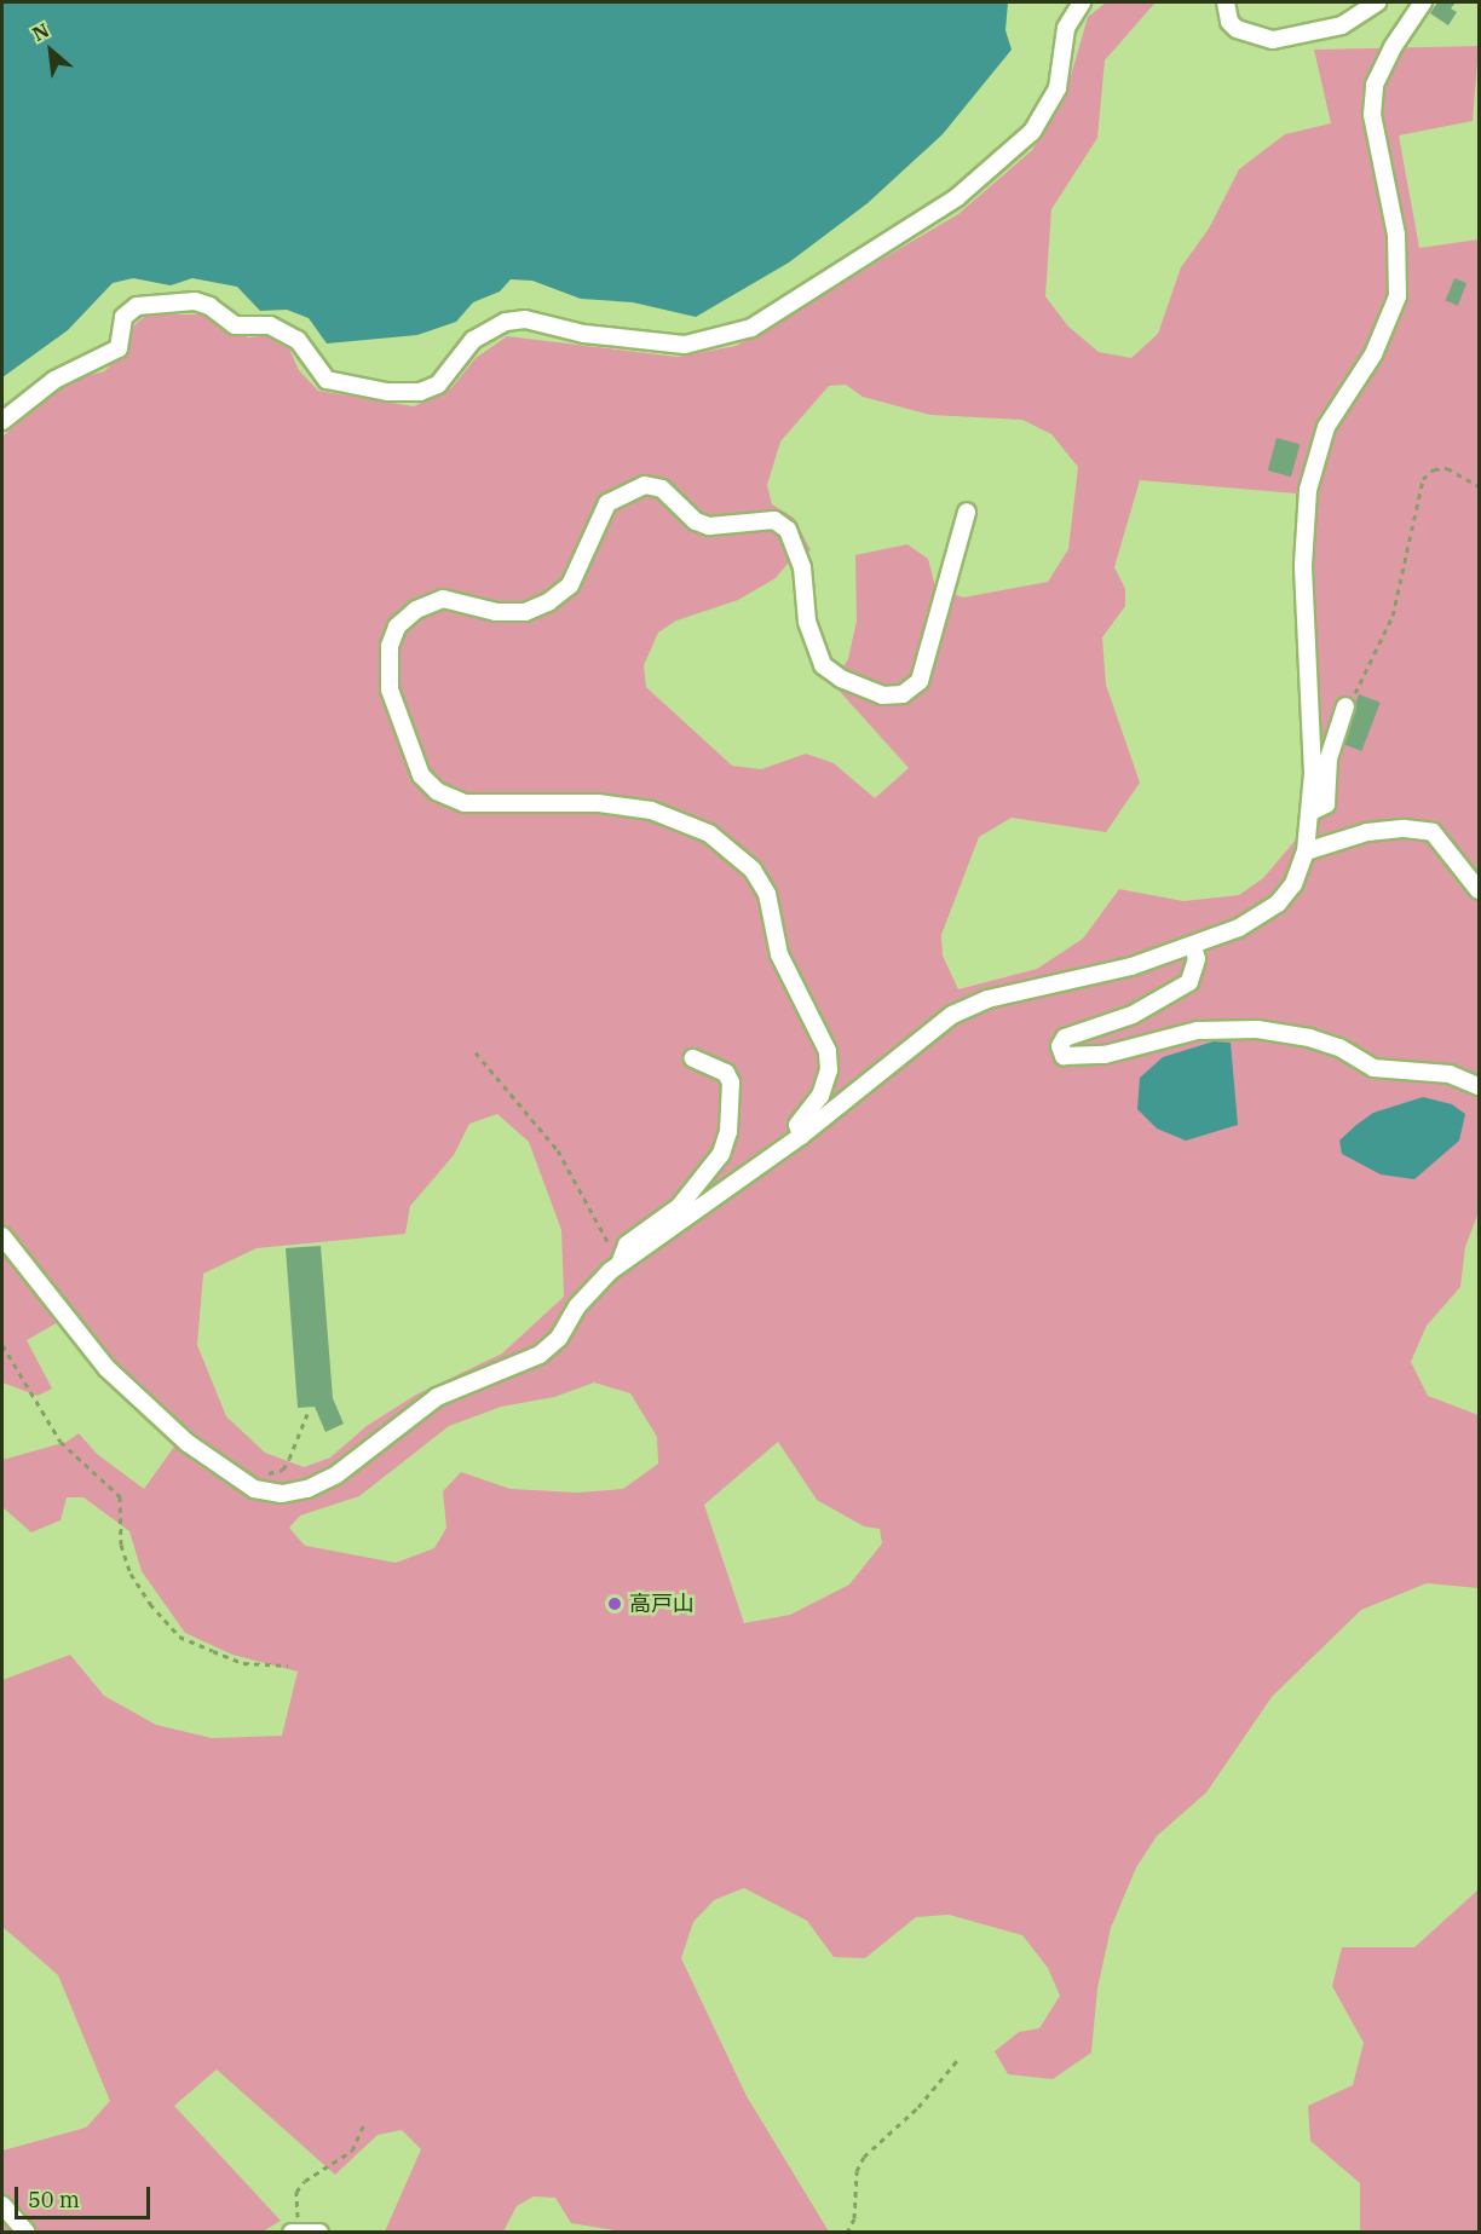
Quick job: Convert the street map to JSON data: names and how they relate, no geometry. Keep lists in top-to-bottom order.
{
  "places": ["高戸山"],
  "scale_bar": "50 m",
  "north": "top left"
}
